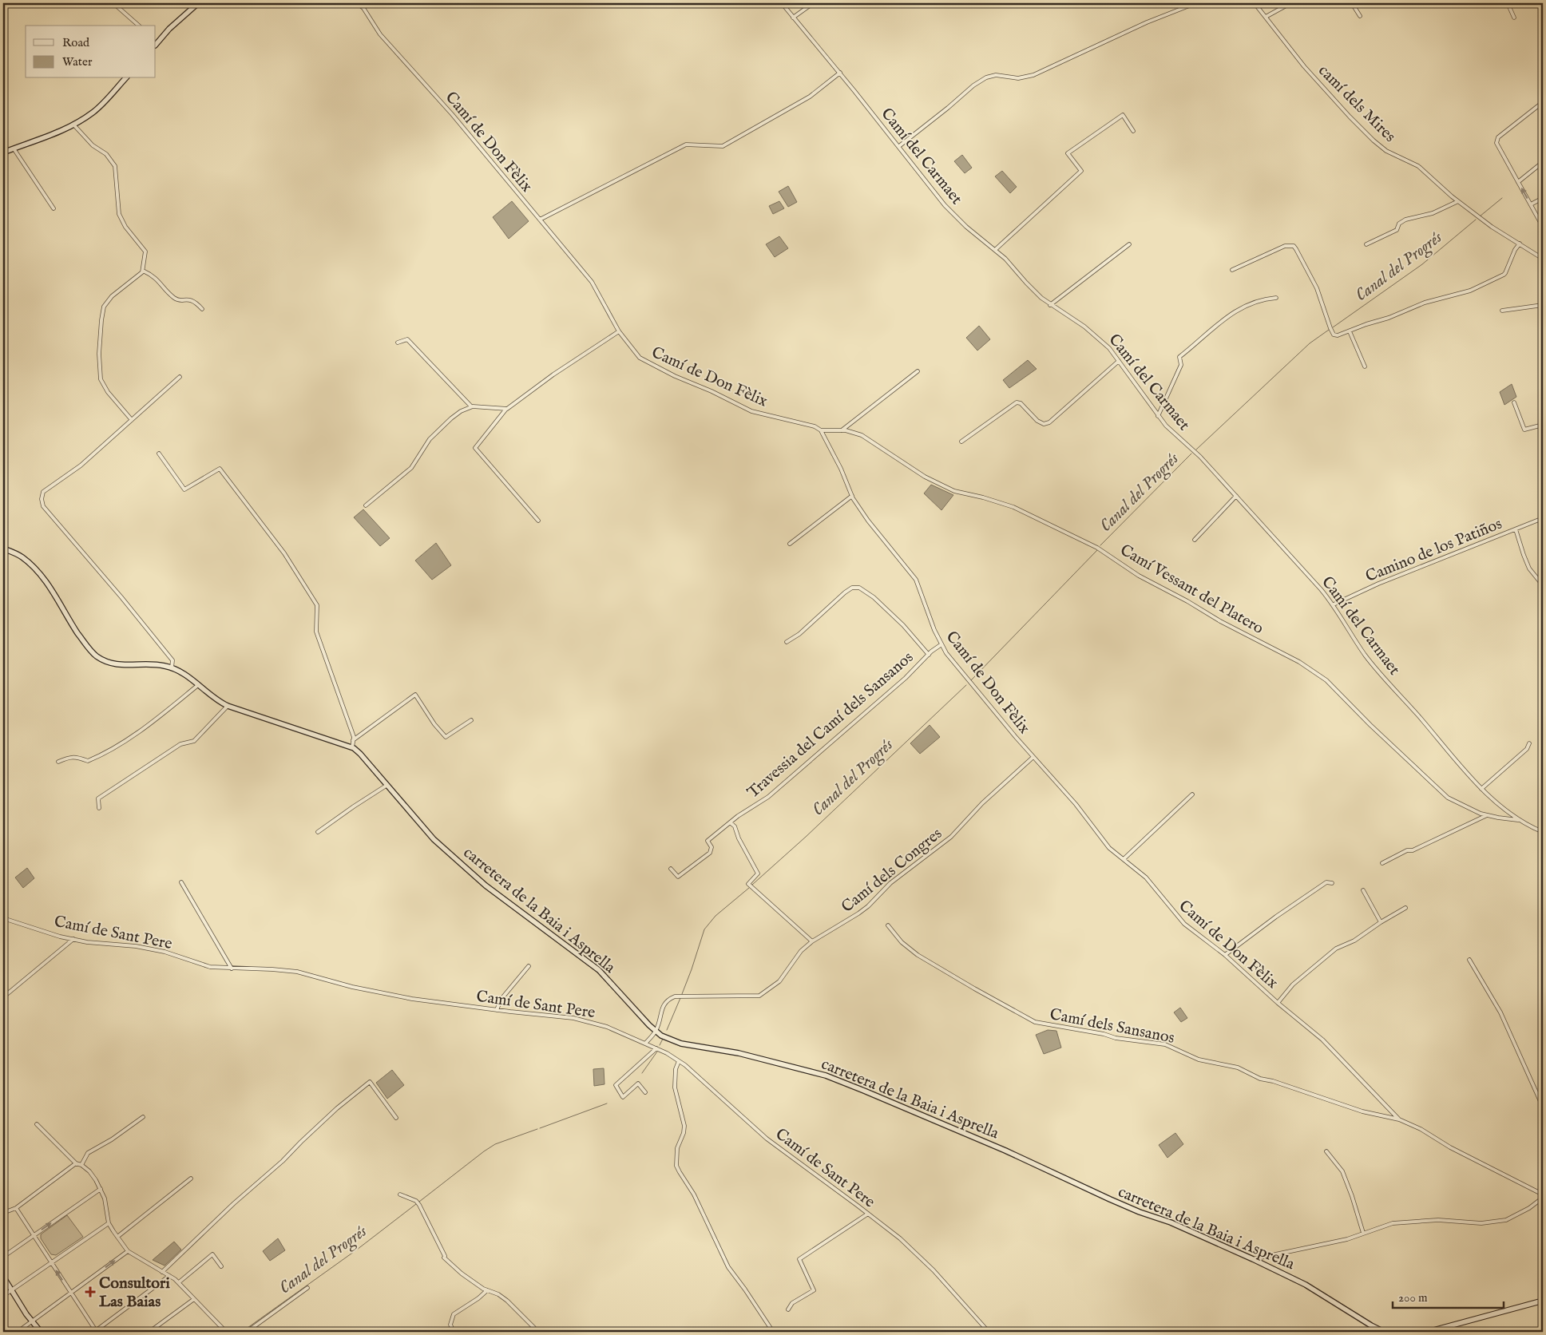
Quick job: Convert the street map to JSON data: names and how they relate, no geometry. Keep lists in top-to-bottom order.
{
  "streets": {
    "main road": ["carretera de la Baia i Asprella"],
    "street": [
      "camí dels Mires",
      "Camí de Don Fèlix",
      "Camí del Carmaet",
      "Camino de los Patiños",
      "Camí Vessant del Platero",
      "Travessia del Camí dels Sansanos",
      "Camí dels Congres",
      "Camí de Sant Pere",
      "Camí dels Sansanos"
    ]
  },
  "crossings": [
    ["Camí de Don Fèlix", "Camí Vessant del Platero"],
    ["Camí de Don Fèlix", "Travessia del Camí dels Sansanos"],
    ["Camí de Don Fèlix", "Camí dels Congres"],
    ["Camí de Don Fèlix", "Camí dels Sansanos"],
    ["Camí del Carmaet", "Camino de los Patiños"],
    ["Camí del Carmaet", "Camí Vessant del Platero"],
    ["Camí dels Congres", "carretera de la Baia i Asprella"],
    ["Camí dels Congres", "Camí de Sant Pere"]
  ],
  "water": ["Canal del Progrés"],
  "places": {
    "health": ["Consultori Las Baias"]
  },
  "legend": ["Road", "Water"],
  "scale_bar": "200 m"
}
